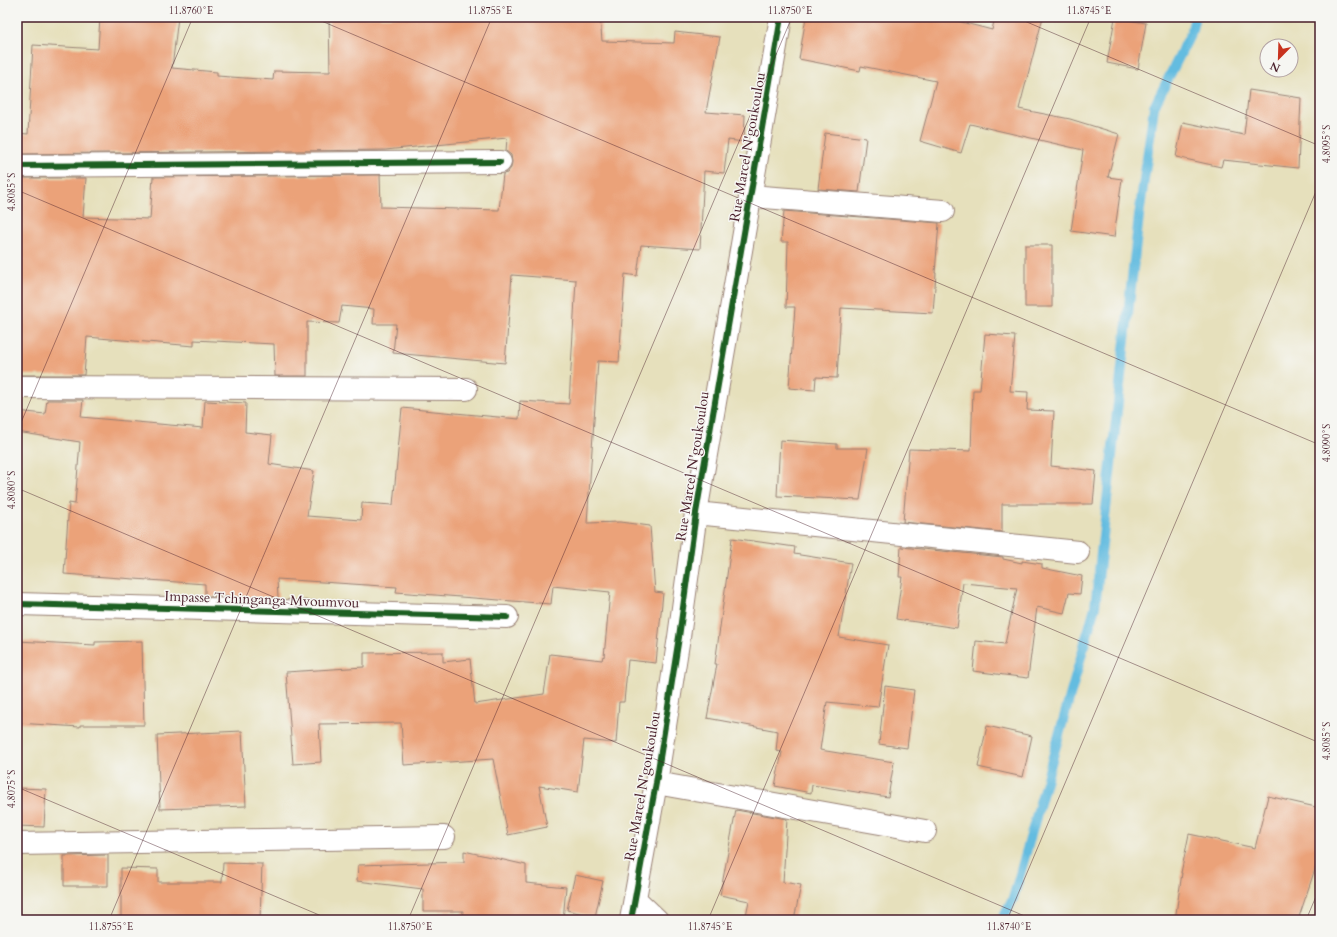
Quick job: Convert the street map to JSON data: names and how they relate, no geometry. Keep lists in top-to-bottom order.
{
  "streets": {
    "street": ["Rue Marcel N'goukoulou", "Impasse Tchinganga Mvoumvou"]
  },
  "north": "bottom left",
  "coordinates": [
    "11.8760°E",
    "11.8755°E",
    "11.8750°E",
    "11.8745°E",
    "4.8095°S",
    "4.8085°S",
    "4.8090°S",
    "4.8080°S",
    "4.8075°S",
    "11.8740°E"
  ]
}
